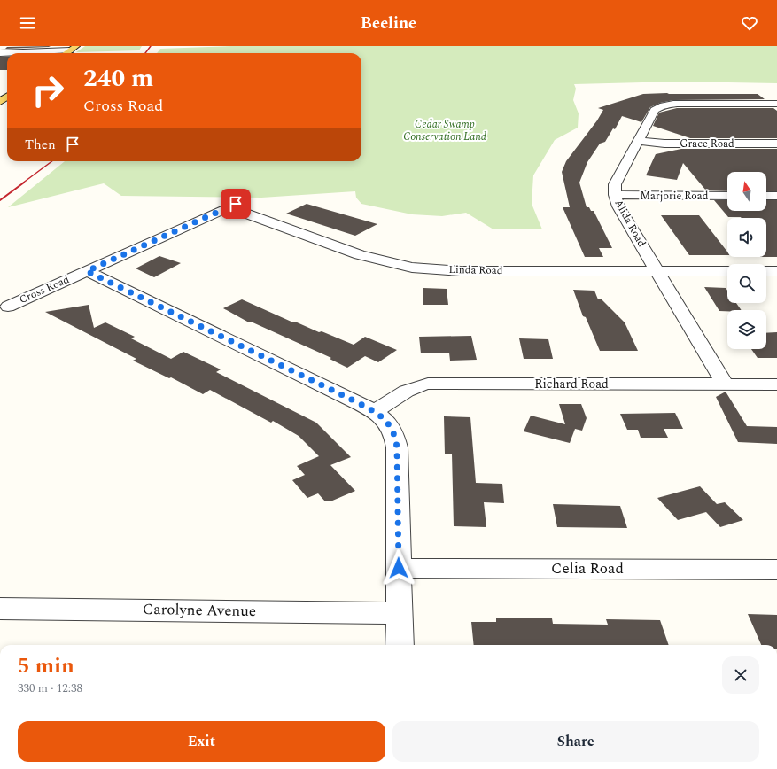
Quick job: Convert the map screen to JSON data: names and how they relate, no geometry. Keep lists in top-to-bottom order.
{
  "streets": {
    "street": [
      "Grace Road",
      "Marjorie Road",
      "Alida Road",
      "Linda Road",
      "Cross Road",
      "Richard Road",
      "Celia Road",
      "Carolyne Avenue"
    ]
  },
  "crossings": [
    ["Grace Road", "Alida Road"],
    ["Marjorie Road", "Alida Road"],
    ["Alida Road", "Linda Road"],
    ["Alida Road", "Richard Road"],
    ["Linda Road", "Cross Road"]
  ],
  "parks": ["Cedar Swamp Conservation Land"],
  "north": "top",
  "page": {
    "header": "Beeline",
    "turn": ["240 m", "Cross Road"],
    "then": "Then",
    "heading": ["5 min", "330 m · 12:38"],
    "buttons": ["Exit", "Share"]
  }
}
